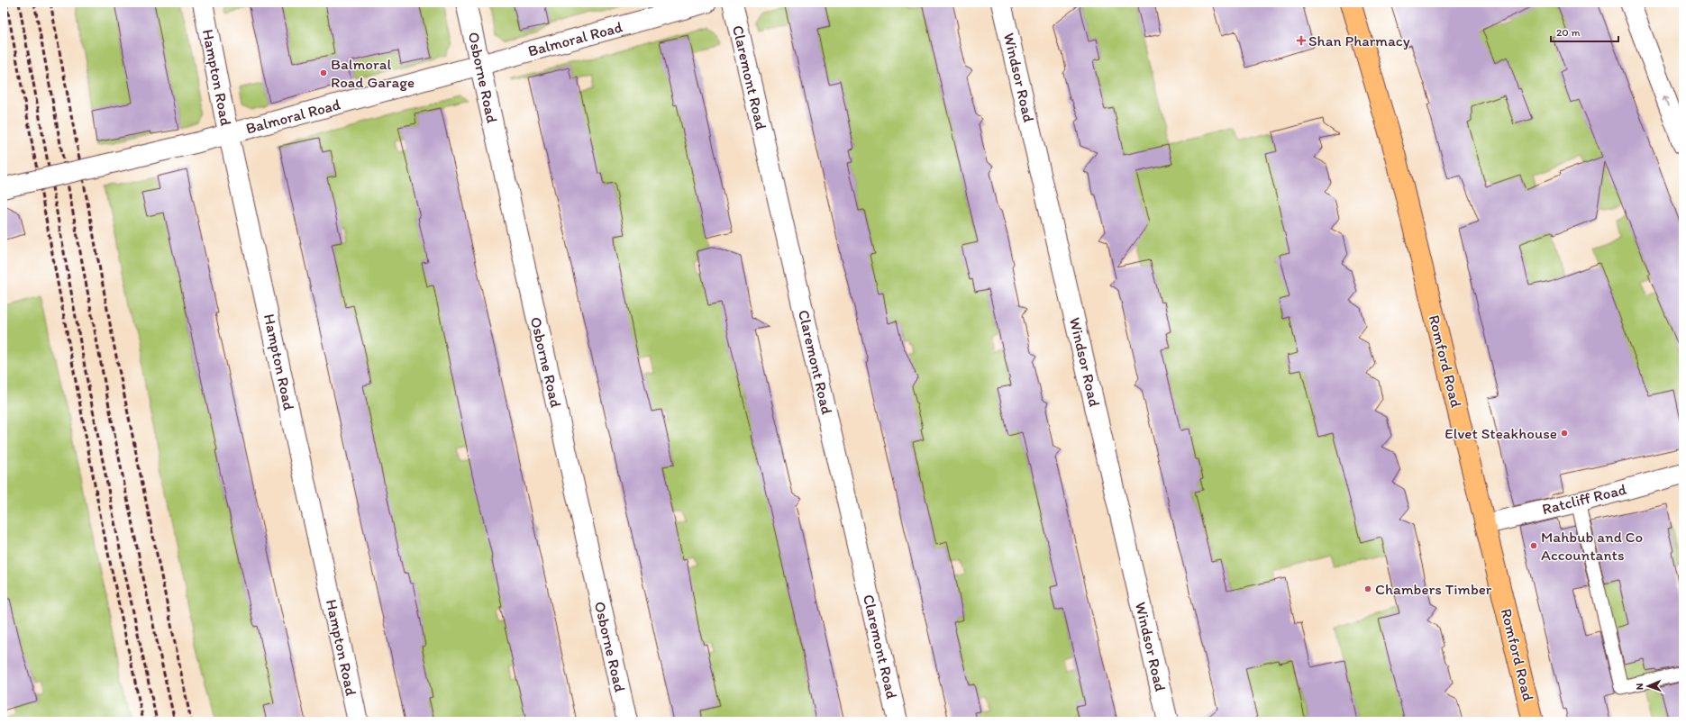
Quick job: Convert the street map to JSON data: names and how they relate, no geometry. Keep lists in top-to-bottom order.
{
  "streets": {
    "main road": ["Romford Road"],
    "street": [
      "Balmoral Road",
      "Hampton Road",
      "Osborne Road",
      "Claremont Road",
      "Windsor Road",
      "Ratcliff Road"
    ]
  },
  "crossings": [
    ["Balmoral Road", "Hampton Road"],
    ["Balmoral Road", "Osborne Road"],
    ["Romford Road", "Ratcliff Road"]
  ],
  "places": {
    "health": ["Shan Pharmacy"],
    "other": [
      "Balmoral Road Garage",
      "Elvet Steakhouse",
      "Mahbub and Co Accountants",
      "Chambers Timber"
    ]
  },
  "scale_bar": "20 m",
  "north": "left"
}
